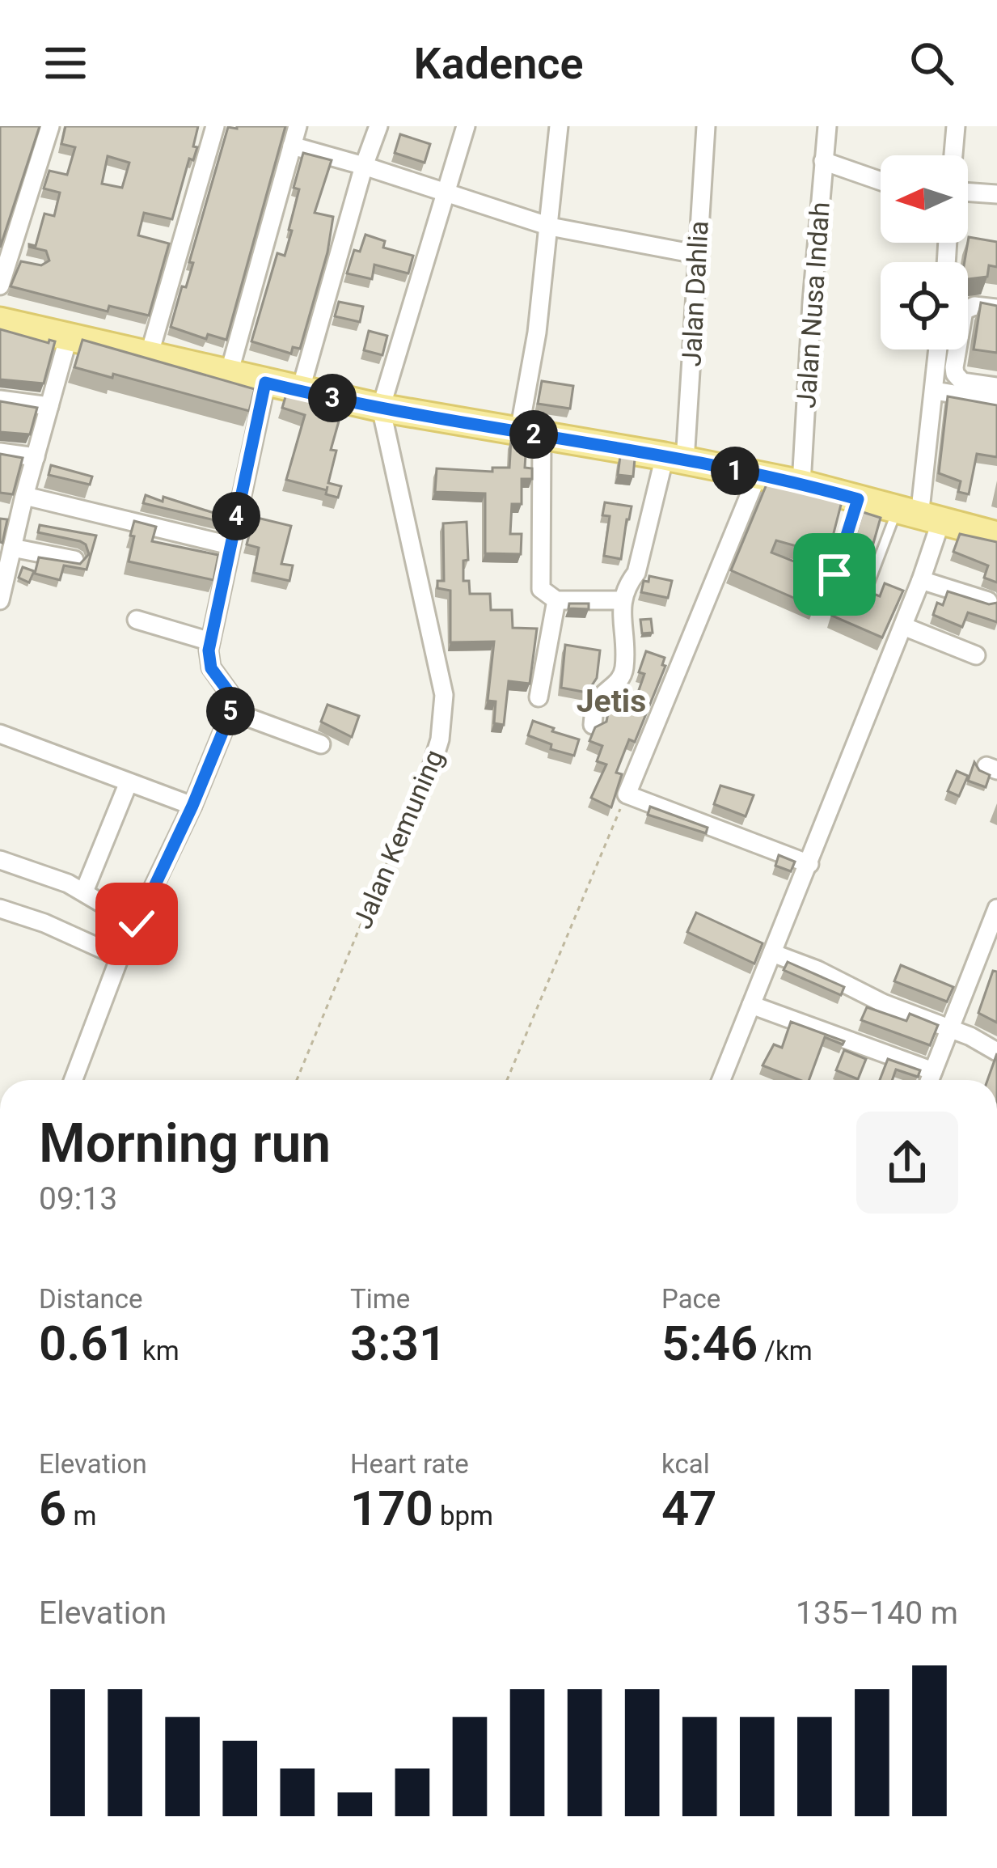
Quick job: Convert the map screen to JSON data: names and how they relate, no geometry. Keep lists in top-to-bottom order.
{
  "streets": {
    "street": ["Jalan Dahlia", "Jalan Nusa Indah", "Jalan Kemuning"]
  },
  "districts": ["Jetis"],
  "north": "left",
  "page": {
    "header": "Kadence",
    "pins": [
      "3",
      "2",
      "1",
      "4",
      "5"
    ],
    "heading": ["Morning run", "09:13"],
    "stats": [
      ["Distance", "0.61 km"],
      ["Time", "3:31"],
      ["Pace", "5:46 /km"],
      ["Elevation", "6 m"],
      ["Heart rate", "170 bpm"],
      ["kcal", "47"]
    ],
    "chart": ["Elevation", "135–140 m"]
  }
}
